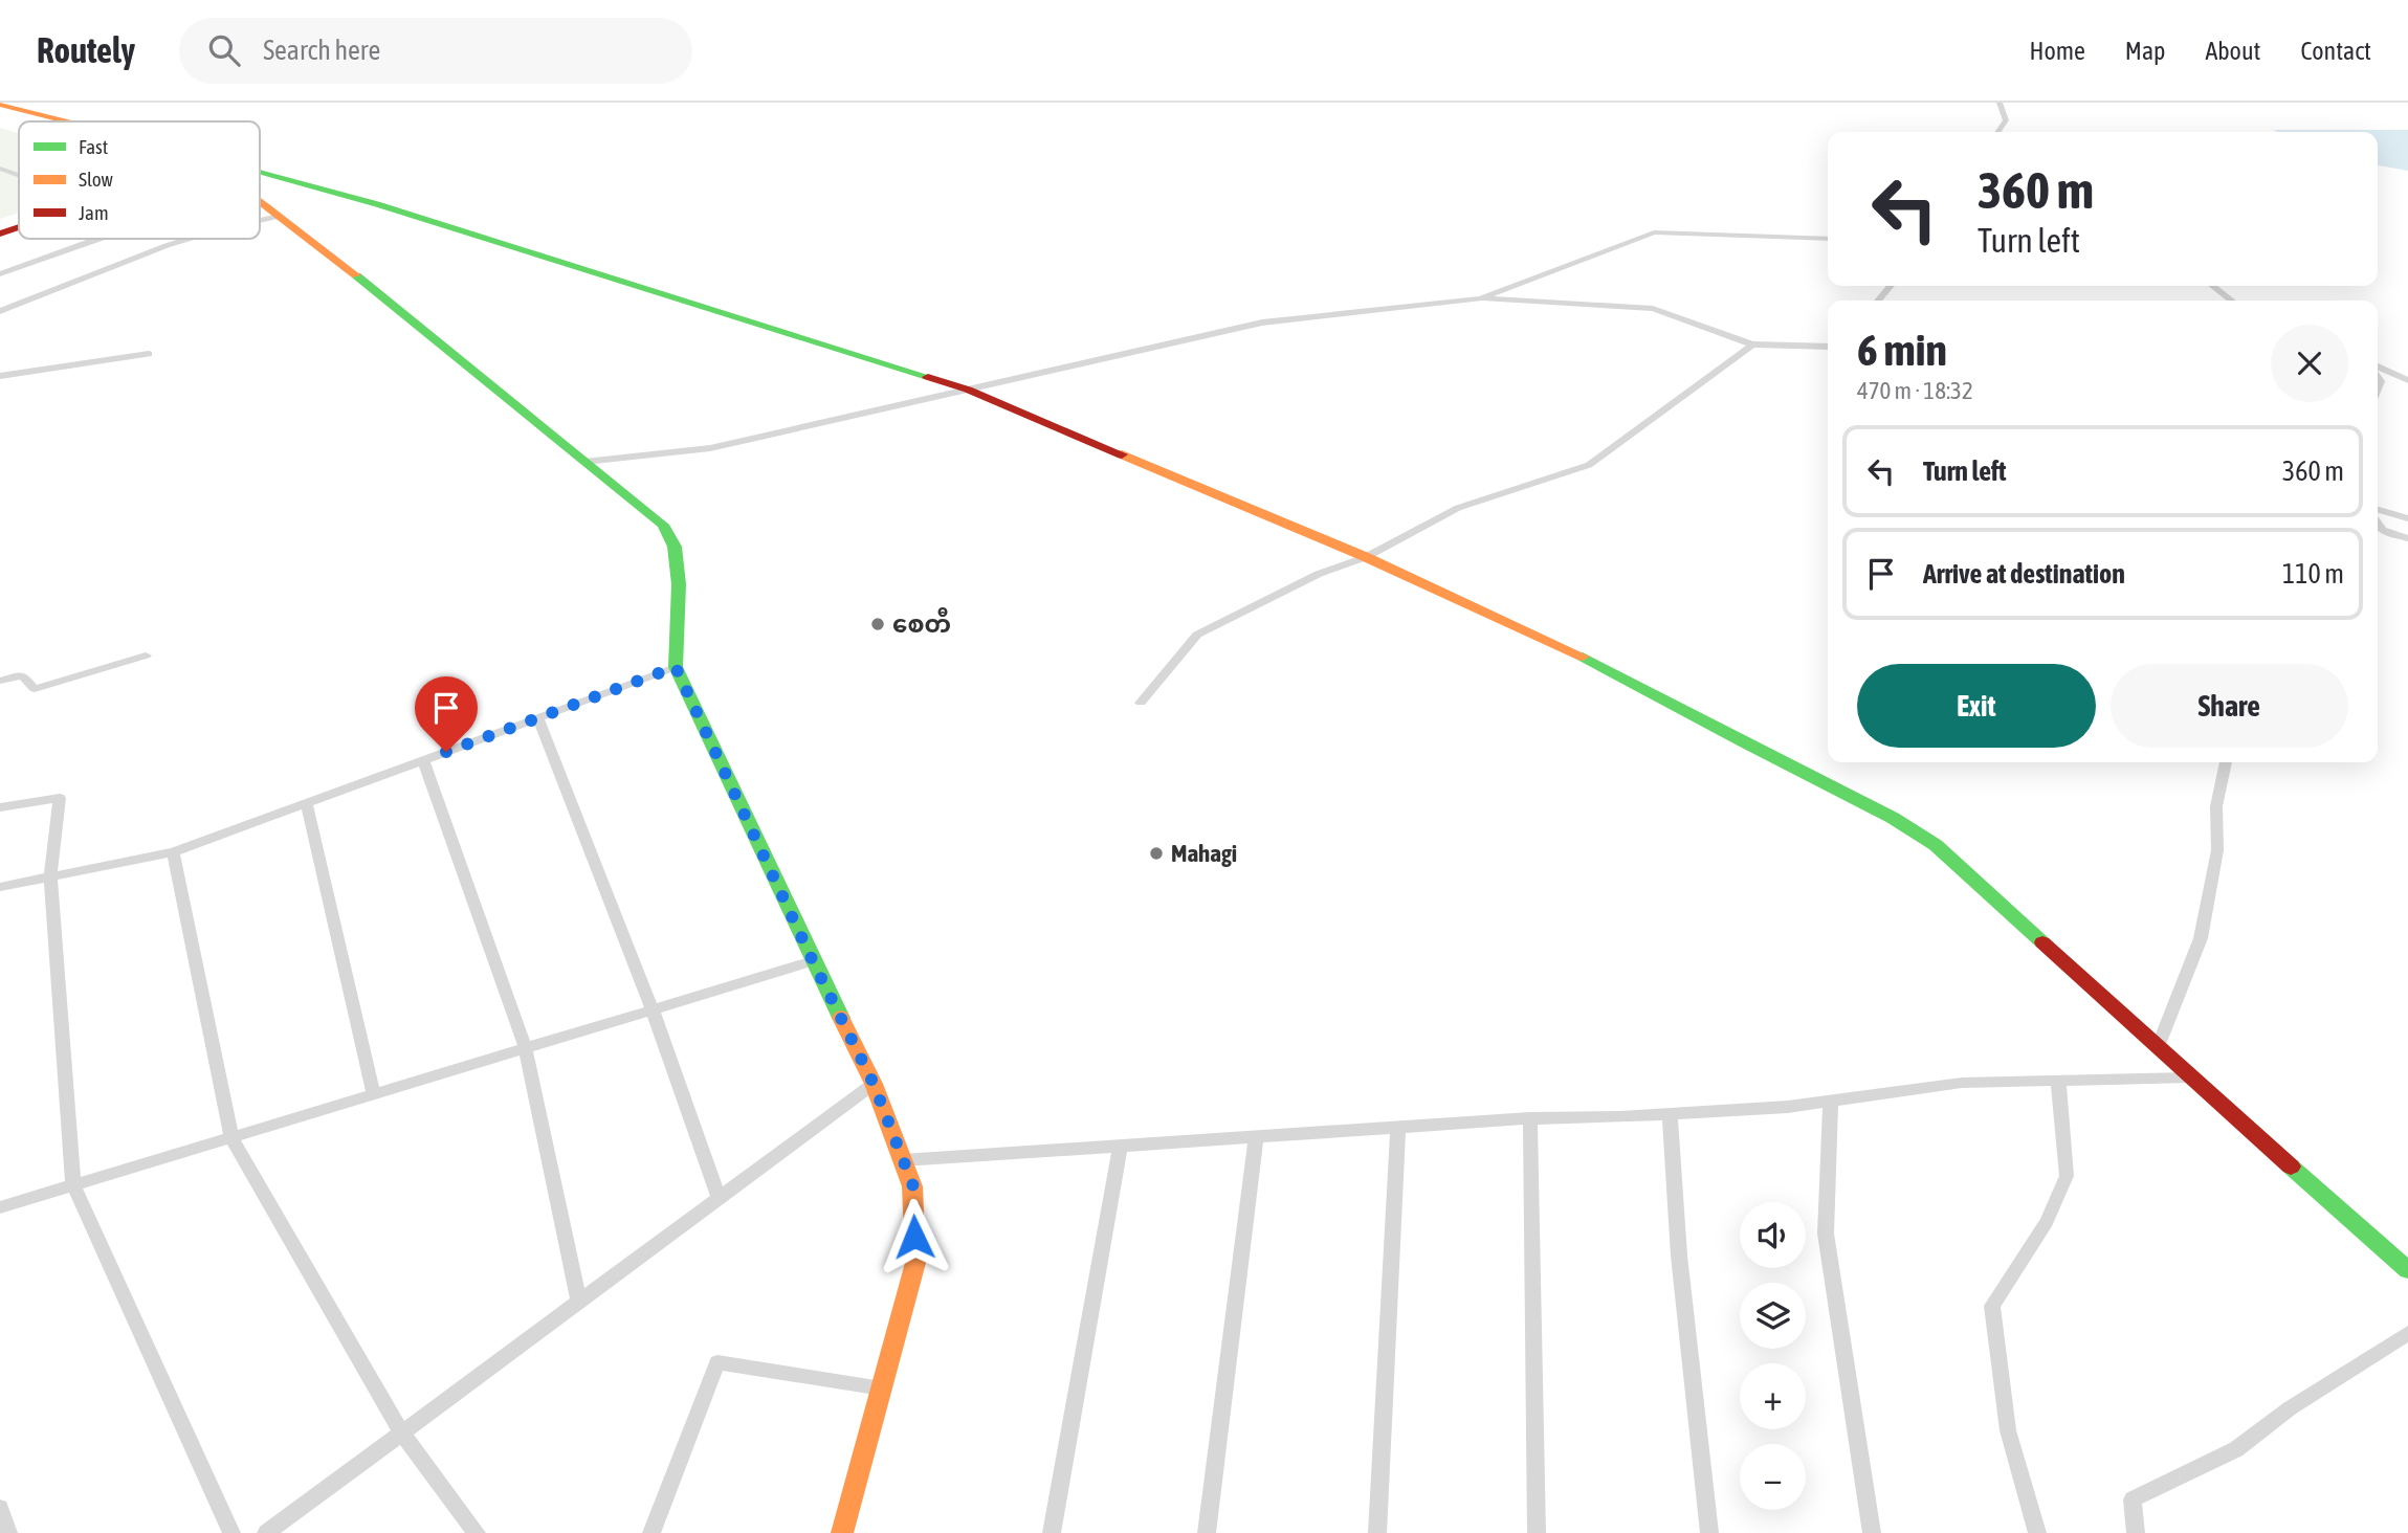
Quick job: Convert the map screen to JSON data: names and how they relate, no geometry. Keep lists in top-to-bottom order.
{
  "places": ["စေတီ", "Mahagi"],
  "legend": ["Fast", "Slow", "Jam"],
  "page": {
    "header": "Routely",
    "search": "Search here",
    "nav": [
      "Home",
      "Map",
      "About",
      "Contact"
    ],
    "turn": ["360 m", "Turn left"],
    "heading": ["6 min", "470 m · 18:32"],
    "list": [
      {
        "name": "Turn left",
        "value": "360 m"
      },
      {
        "name": "Arrive at destination",
        "value": "110 m"
      }
    ],
    "buttons": ["Exit", "Share"],
    "map_buttons": ["+", "−"]
  }
}
